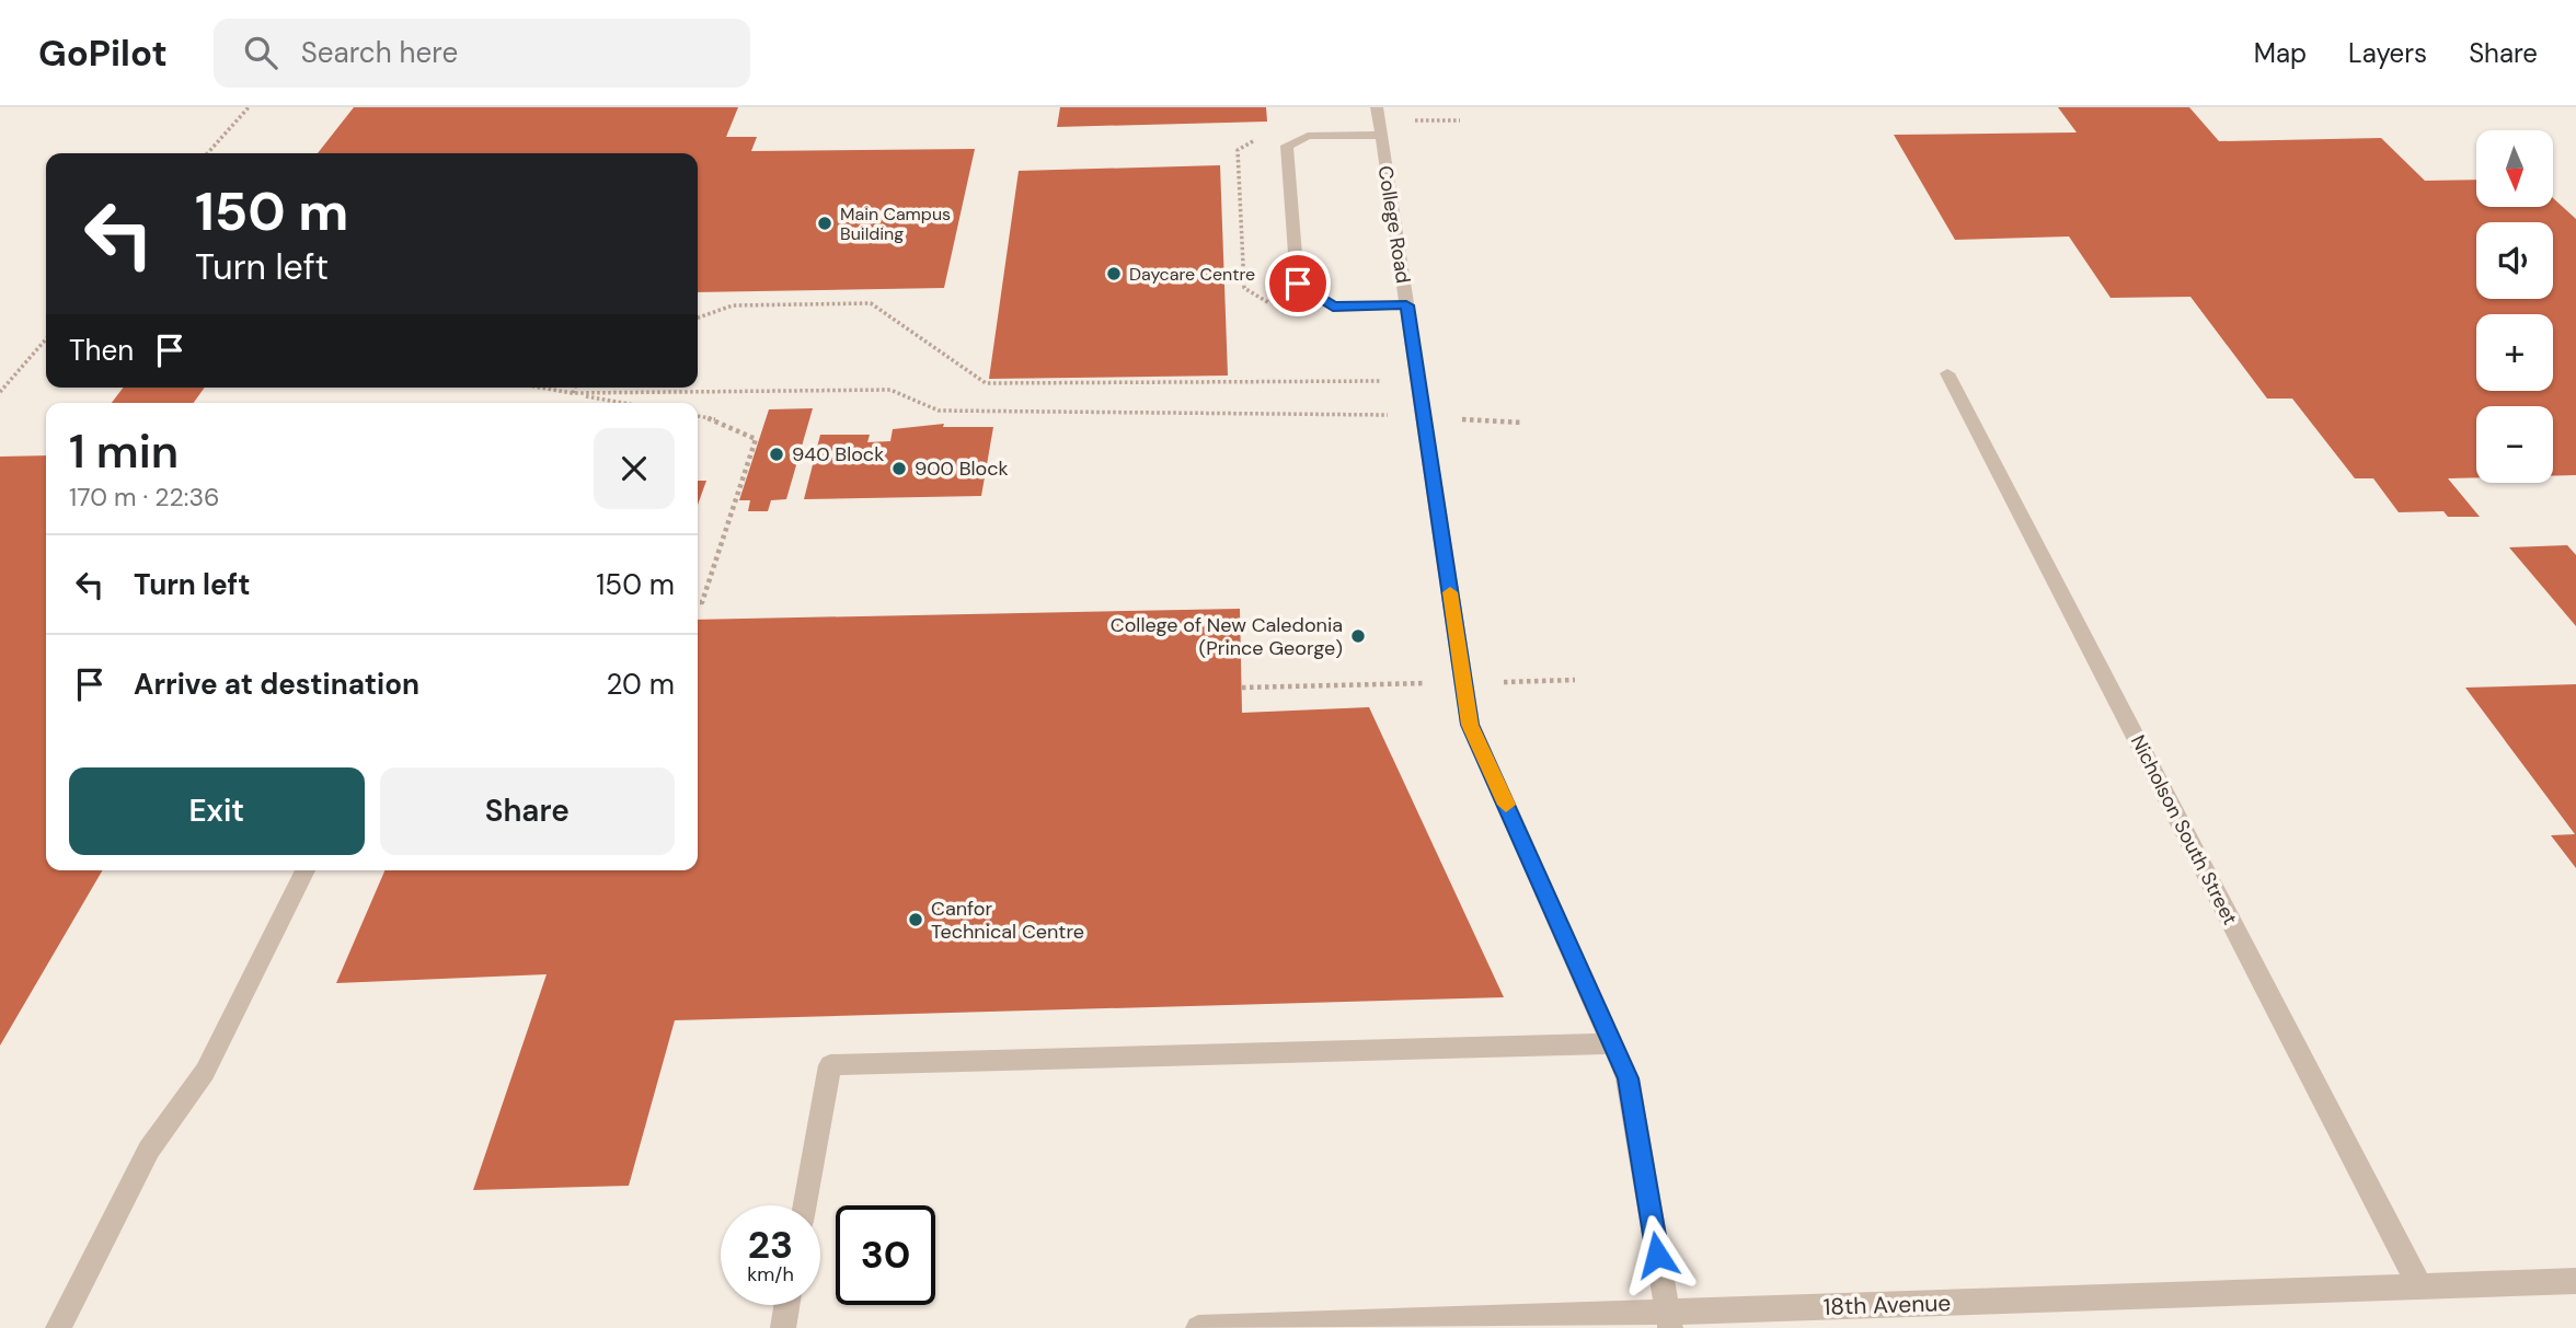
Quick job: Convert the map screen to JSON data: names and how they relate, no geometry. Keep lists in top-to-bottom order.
{
  "streets": {
    "street": ["College Road", "Nicholson South Street", "18th Avenue"]
  },
  "crossings": [
    ["College Road", "18th Avenue"],
    ["Nicholson South Street", "18th Avenue"]
  ],
  "places": [
    "Main Campus Building",
    "Daycare Centre",
    "940 Block",
    "900 Block",
    "College of New Caledonia (Prince George)",
    "Canfor Technical Centre"
  ],
  "north": "bottom",
  "page": {
    "header": "GoPilot",
    "search": "Search here",
    "nav": ["Map", "Layers", "Share"],
    "map_buttons": ["+", "−"],
    "turn": ["150 m", "Turn left"],
    "then": "Then",
    "heading": ["1 min", "170 m · 22:36"],
    "list": [
      {
        "name": "Turn left",
        "value": "150 m"
      },
      {
        "name": "Arrive at destination",
        "value": "20 m"
      }
    ],
    "buttons": ["Exit", "Share"],
    "speed": "23 km/h",
    "limit": "30"
  }
}
